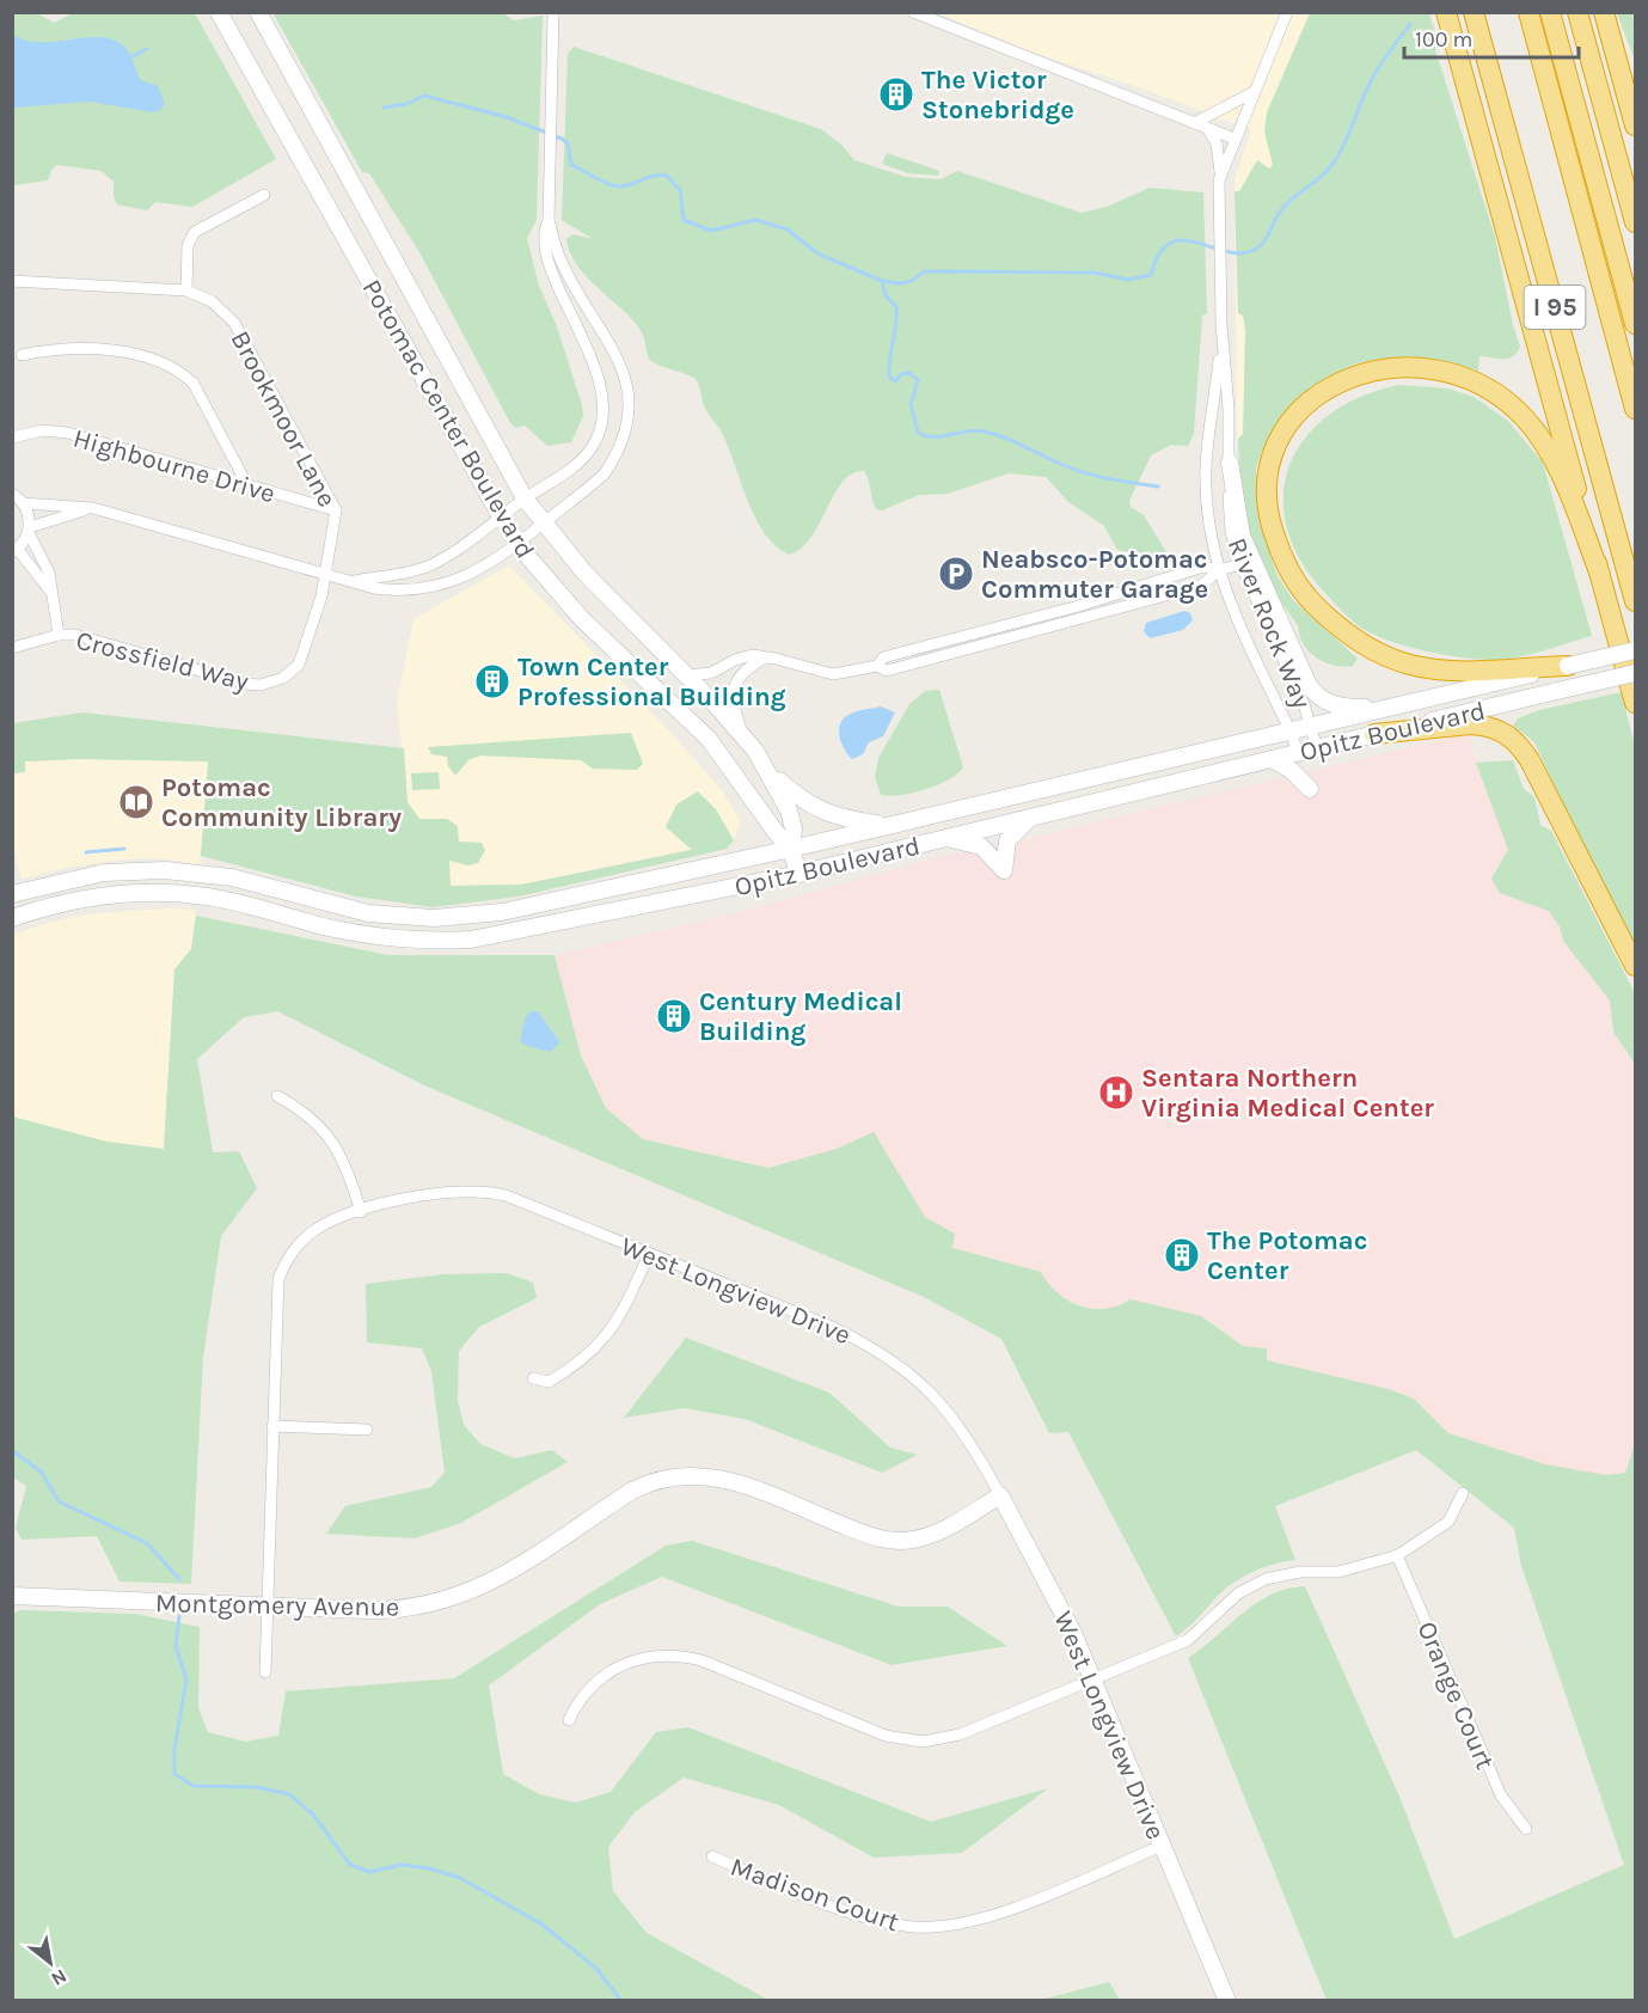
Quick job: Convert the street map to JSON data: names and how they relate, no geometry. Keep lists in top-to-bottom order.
{
  "streets": {
    "highway": ["I 95"],
    "main road": [
      "Potomac Center Boulevard",
      "Opitz Boulevard",
      "West Longview Drive",
      "Montgomery Avenue"
    ],
    "street": [
      "Brookmoor Lane",
      "Highbourne Drive",
      "River Rock Way",
      "Crossfield Way",
      "Orange Court",
      "Madison Court"
    ]
  },
  "crossings": [
    ["Brookmoor Lane", "Highbourne Drive"],
    ["Brookmoor Lane", "Crossfield Way"],
    ["Potomac Center Boulevard", "Opitz Boulevard"],
    ["River Rock Way", "Opitz Boulevard"],
    ["West Longview Drive", "Montgomery Avenue"],
    ["West Longview Drive", "Madison Court"]
  ],
  "places": {
    "building": [
      "The Victor Stonebridge",
      "Town Center Professional Building",
      "Century Medical Building",
      "The Potomac Center"
    ],
    "parking": ["Neabsco-Potomac Commuter Garage"],
    "library": ["Potomac Community Library"],
    "hospital": ["Sentara Northern Virginia Medical Center"]
  },
  "scale_bar": "100 m",
  "north": "bottom right"
}
